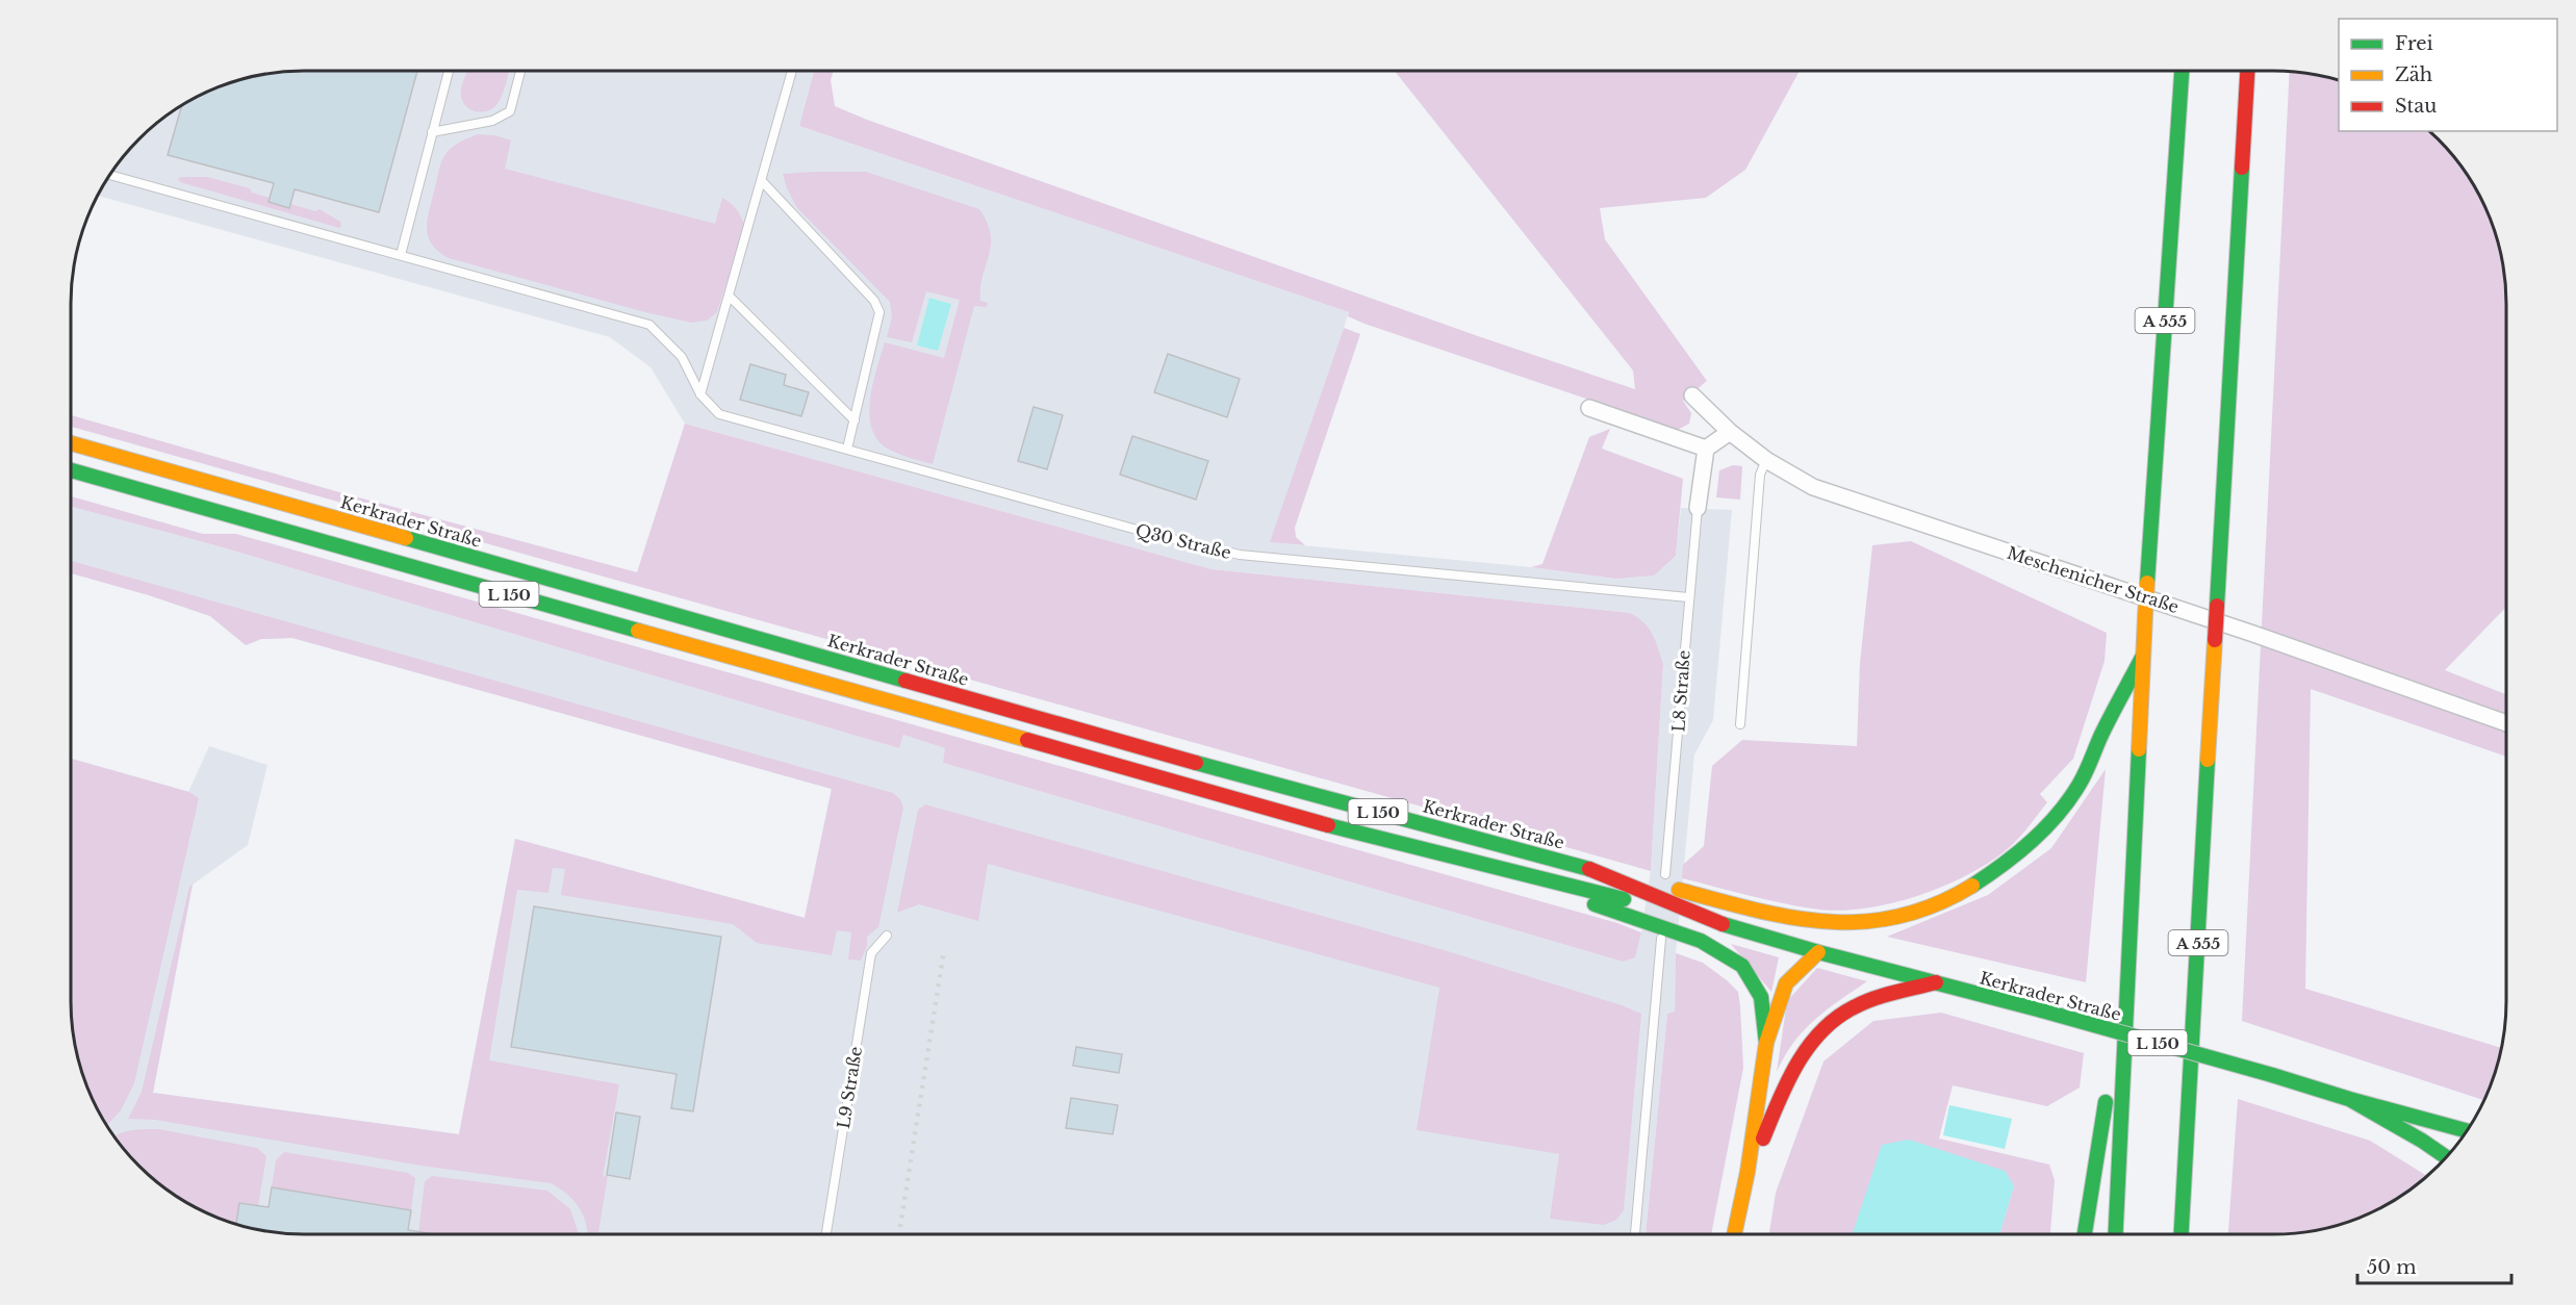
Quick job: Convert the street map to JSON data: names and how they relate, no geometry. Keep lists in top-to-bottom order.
{
  "streets": {
    "main road": ["A 555", "Kerkrader Straße", "L 150"],
    "street": ["Meschenicher Straße"],
    "lane": ["Q30 Straße", "L8 Straße", "L9 Straße"]
  },
  "crossings": [
    ["Q30 Straße", "L8 Straße"]
  ],
  "legend": ["Frei", "Zäh", "Stau"],
  "scale_bar": "50 m"
}
